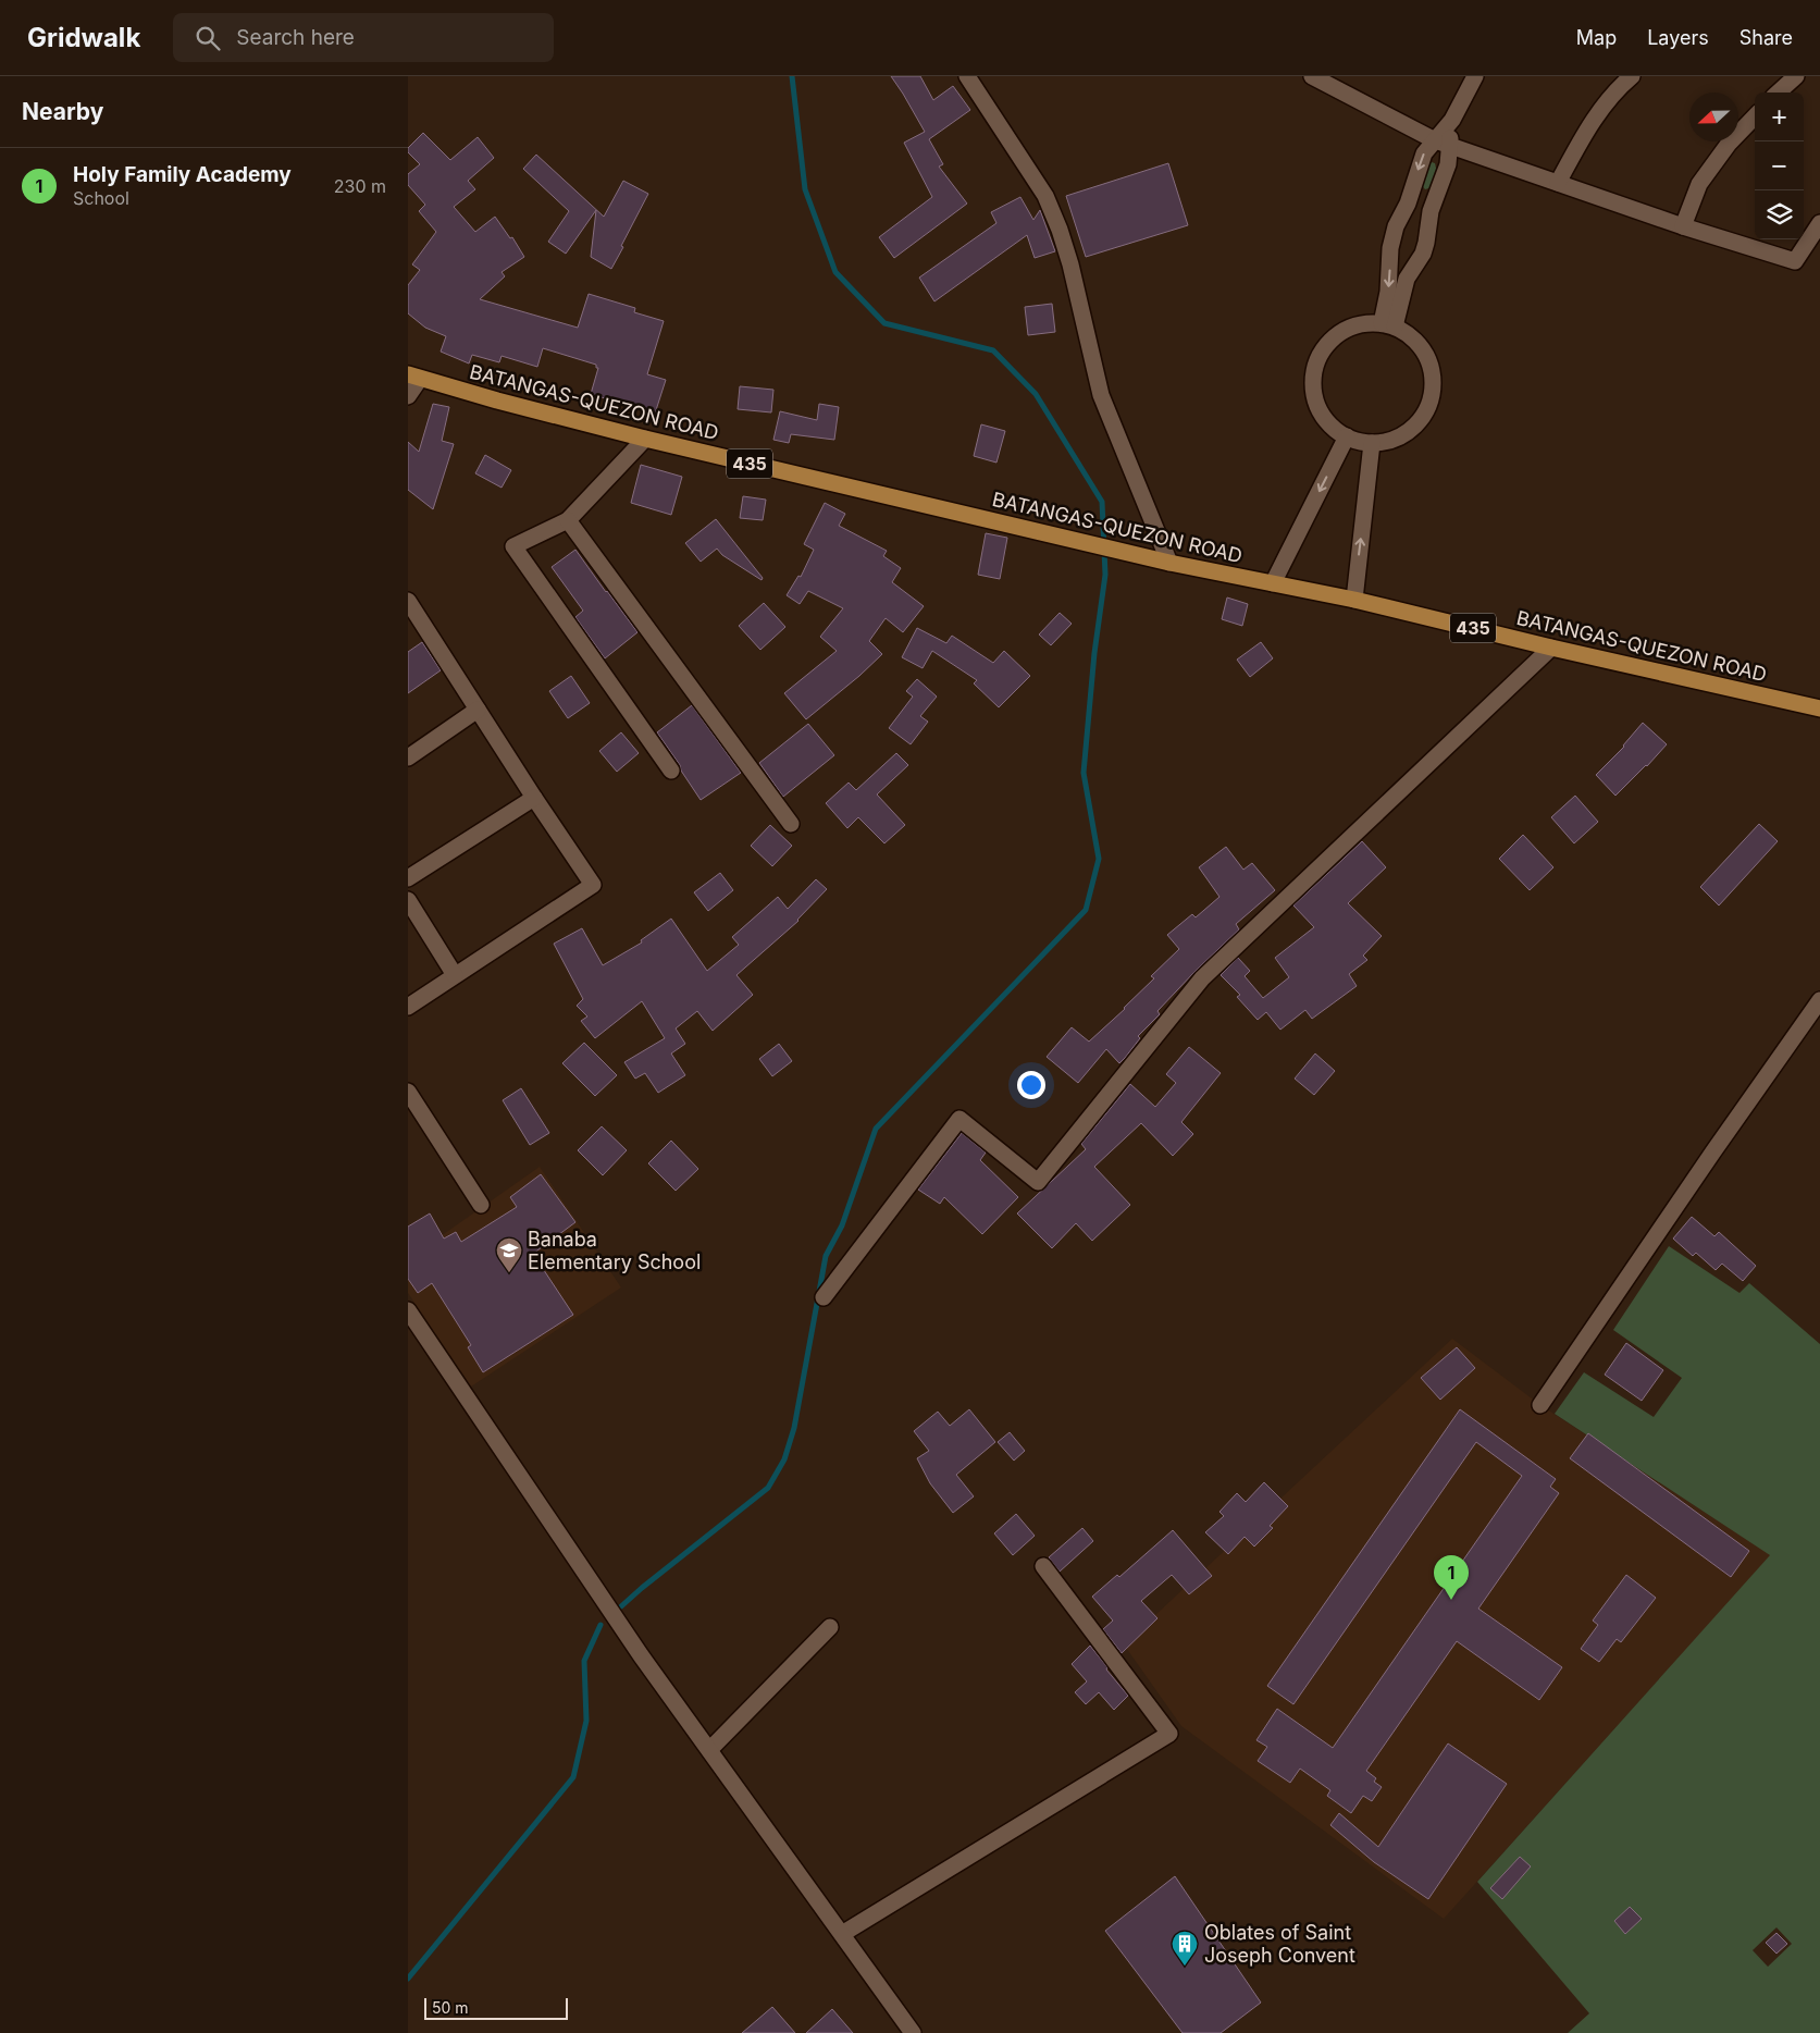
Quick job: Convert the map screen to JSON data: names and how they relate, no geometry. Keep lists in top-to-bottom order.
{
  "streets": {
    "main road": ["BATANGAS-QUEZON ROAD", "435"]
  },
  "places": {
    "school or university": ["Banaba Elementary School"],
    "building": ["Oblates of Saint Joseph Convent"]
  },
  "scale_bar": "50 m",
  "north": "left",
  "page": {
    "header": "Gridwalk",
    "search": "Search here",
    "nav": ["Map", "Layers", "Share"],
    "heading": "Nearby",
    "map_buttons": ["+", "−"],
    "list": [
      {
        "mark": "1",
        "name": "Holy Family Academy",
        "note": "School",
        "value": "230 m"
      }
    ],
    "pins": "1",
    "scale": "50 m"
  }
}
